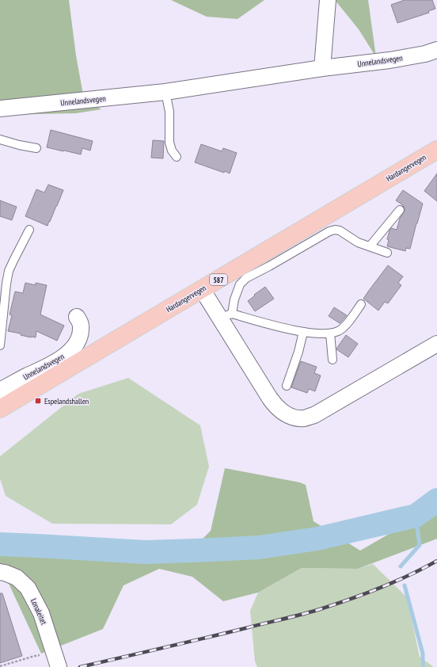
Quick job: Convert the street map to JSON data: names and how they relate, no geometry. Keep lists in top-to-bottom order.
{
  "streets": {
    "main road": ["Hardangervegen", "587"],
    "street": ["Unnelandsvegen", "Lonaleitet"]
  },
  "places": {
    "transit": ["Espelandshallen"]
  }
}
